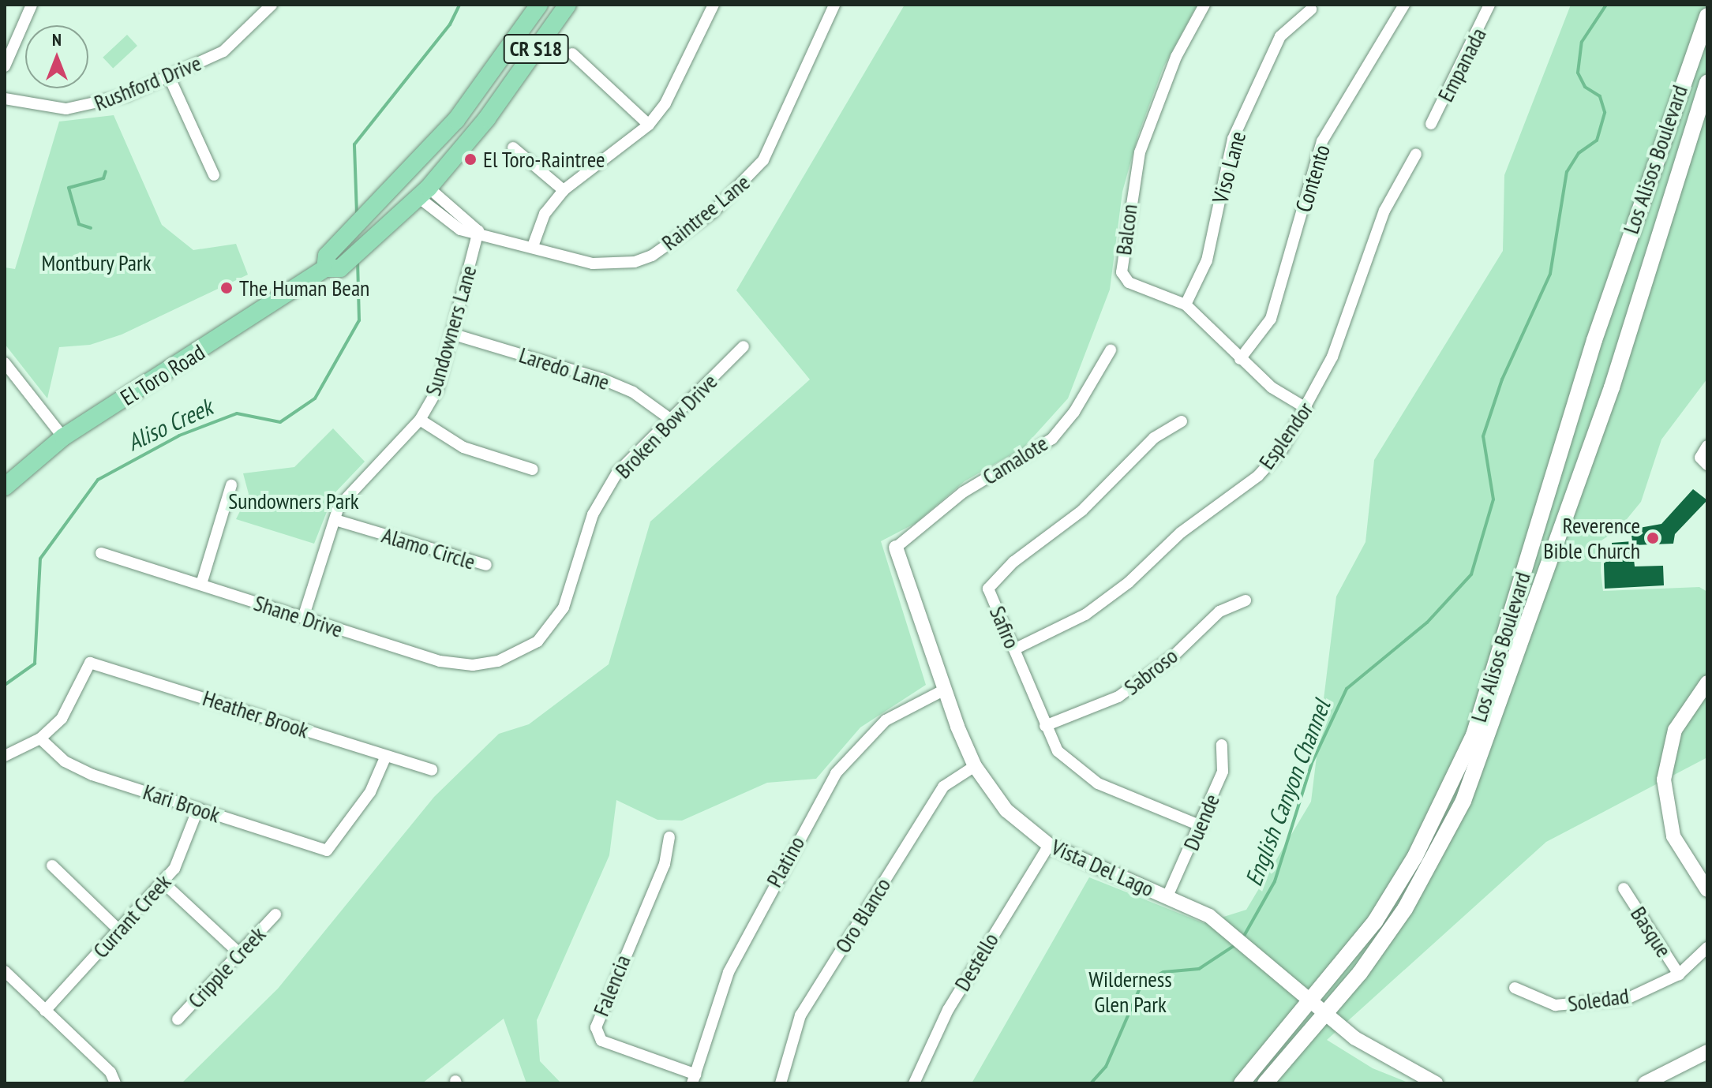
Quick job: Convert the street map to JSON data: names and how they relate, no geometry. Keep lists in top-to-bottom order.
{
  "streets": {
    "main road": ["CR S18", "Los Alisos Boulevard", "El Toro Road"],
    "street": [
      "Empanada",
      "Rushford Drive",
      "Viso Lane",
      "Contento",
      "Raintree Lane",
      "Balcon",
      "Sundowners Lane",
      "Laredo Lane",
      "Broken Bow Drive",
      "Esplendor",
      "Camalote",
      "Alamo Circle",
      "Shane Drive",
      "Safiro",
      "Sabroso",
      "Heather Brook",
      "Kari Brook",
      "Duende",
      "Platino",
      "Vista Del Lago",
      "Oro Blanco",
      "Currant Creek",
      "Basque",
      "Destello",
      "Cripple Creek",
      "Falencia",
      "Soledad"
    ]
  },
  "crossings": [
    ["Los Alisos Boulevard", "Vista Del Lago"],
    ["Viso Lane", "Balcon"],
    ["Contento", "Balcon"],
    ["Raintree Lane", "Sundowners Lane"],
    ["Raintree Lane", "El Toro Road"],
    ["Balcon", "Esplendor"],
    ["Sundowners Lane", "Laredo Lane"],
    ["Sundowners Lane", "Alamo Circle"],
    ["Sundowners Lane", "Shane Drive"],
    ["Laredo Lane", "Broken Bow Drive"],
    ["Broken Bow Drive", "Shane Drive"],
    ["Esplendor", "Safiro"],
    ["Camalote", "Vista Del Lago"],
    ["Safiro", "Sabroso"],
    ["Safiro", "Duende"],
    ["Heather Brook", "Kari Brook"],
    ["Kari Brook", "Currant Creek"],
    ["Duende", "Vista Del Lago"],
    ["Platino", "Vista Del Lago"],
    ["Platino", "Falencia"],
    ["Vista Del Lago", "Oro Blanco"],
    ["Vista Del Lago", "Destello"],
    ["Basque", "Soledad"]
  ],
  "water": ["Aliso Creek", "English Canyon Channel"],
  "parks": ["Montbury Park", "Sundowners Park", "Wilderness Glen Park"],
  "places": ["El Toro-Raintree", "The Human Bean", "Reverence Bible Church"],
  "north": "top"
}
